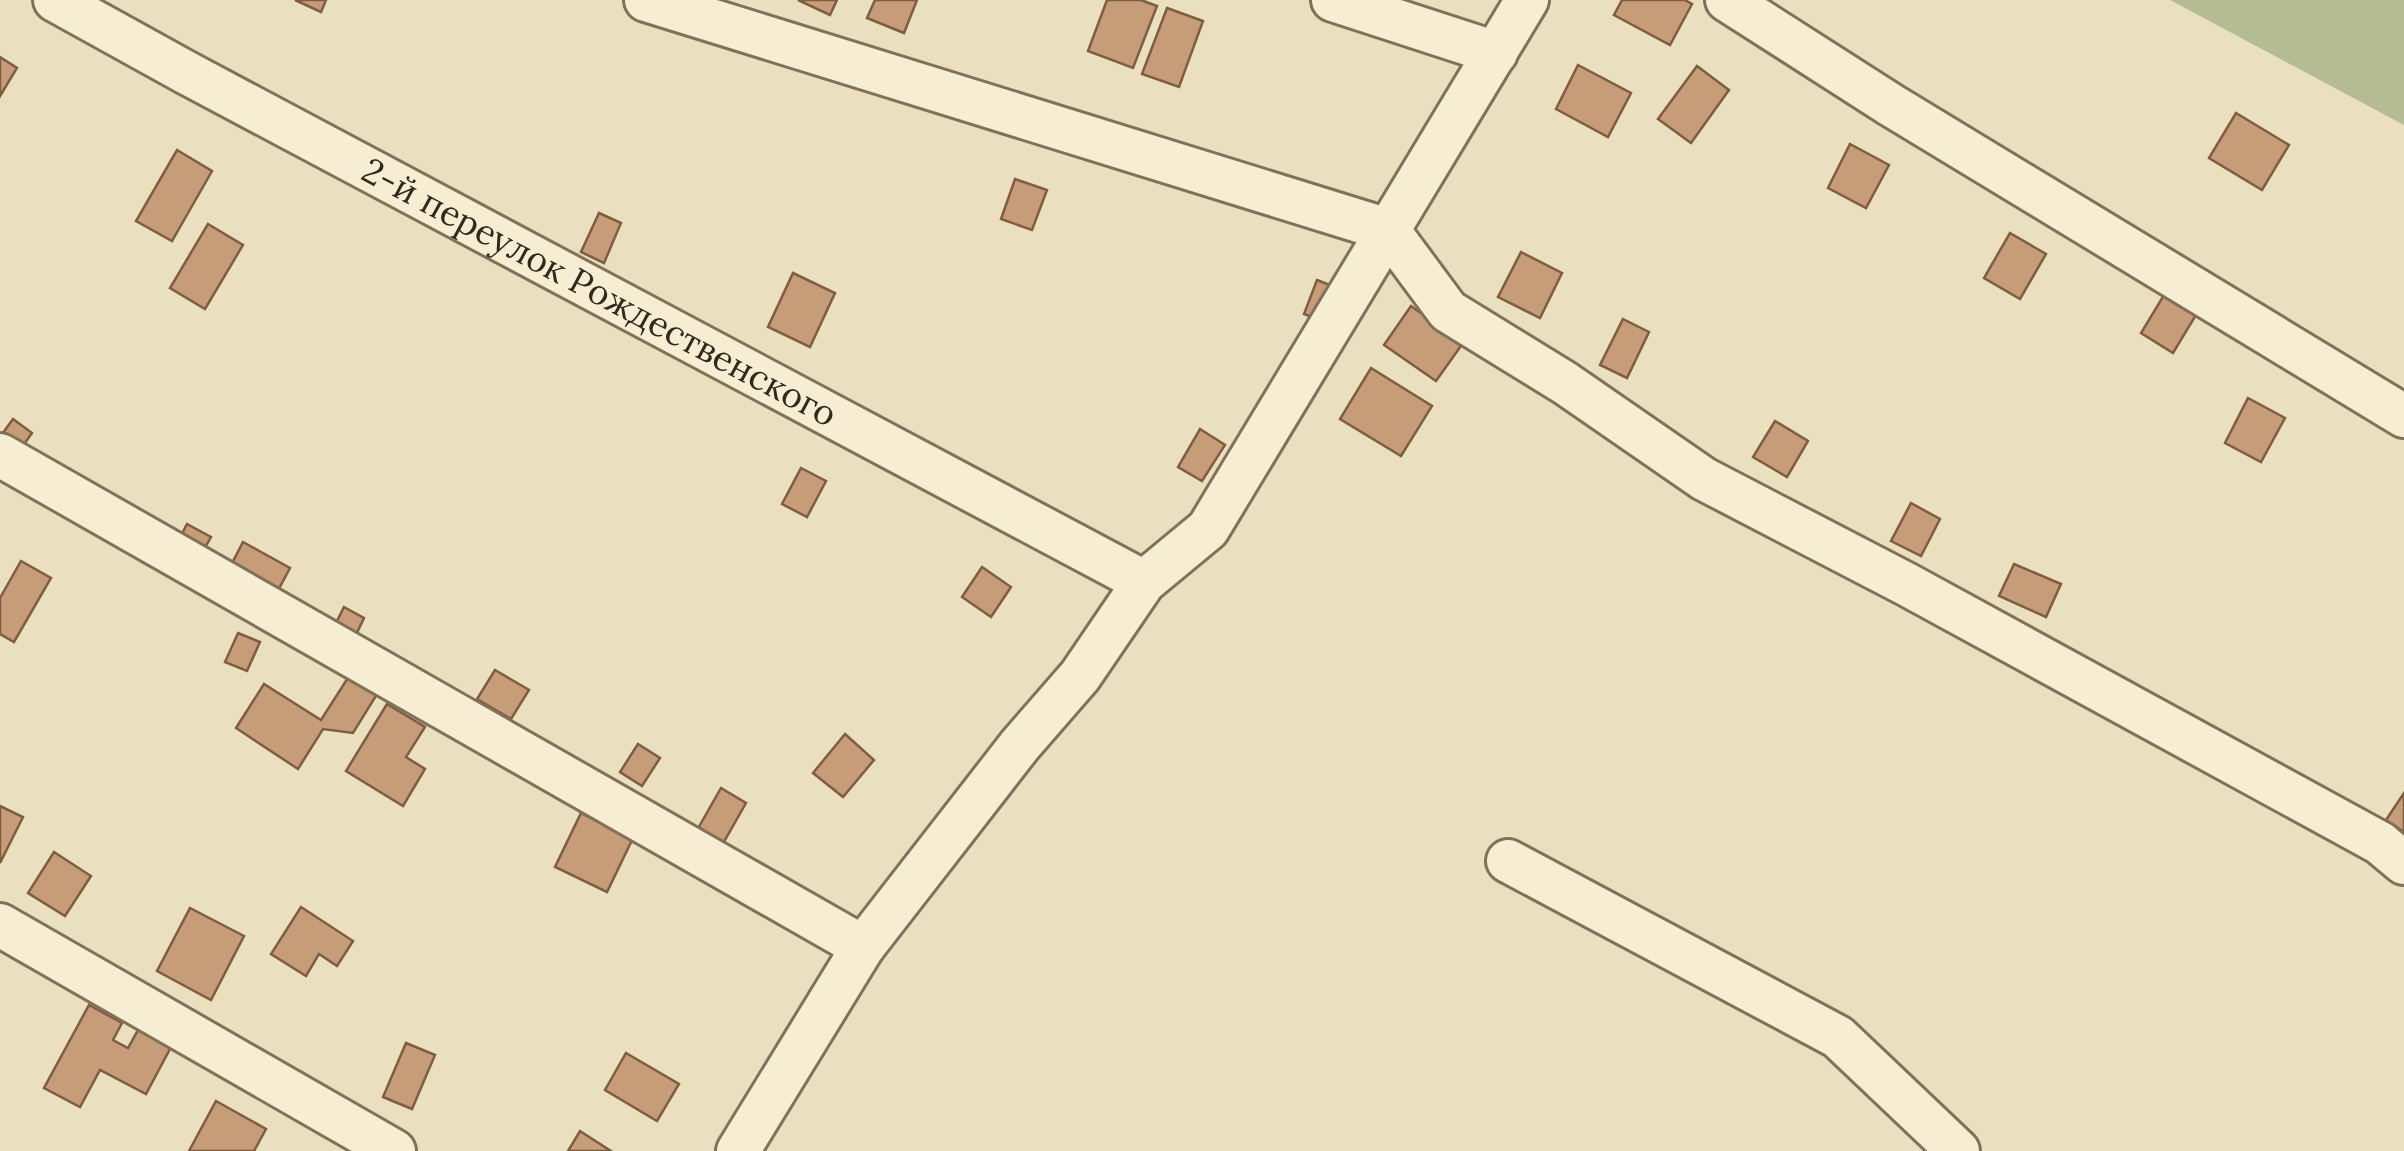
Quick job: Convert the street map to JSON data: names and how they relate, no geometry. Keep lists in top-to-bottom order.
{
  "streets": {
    "street": ["2-й переулок Рождественского"]
  }
}
